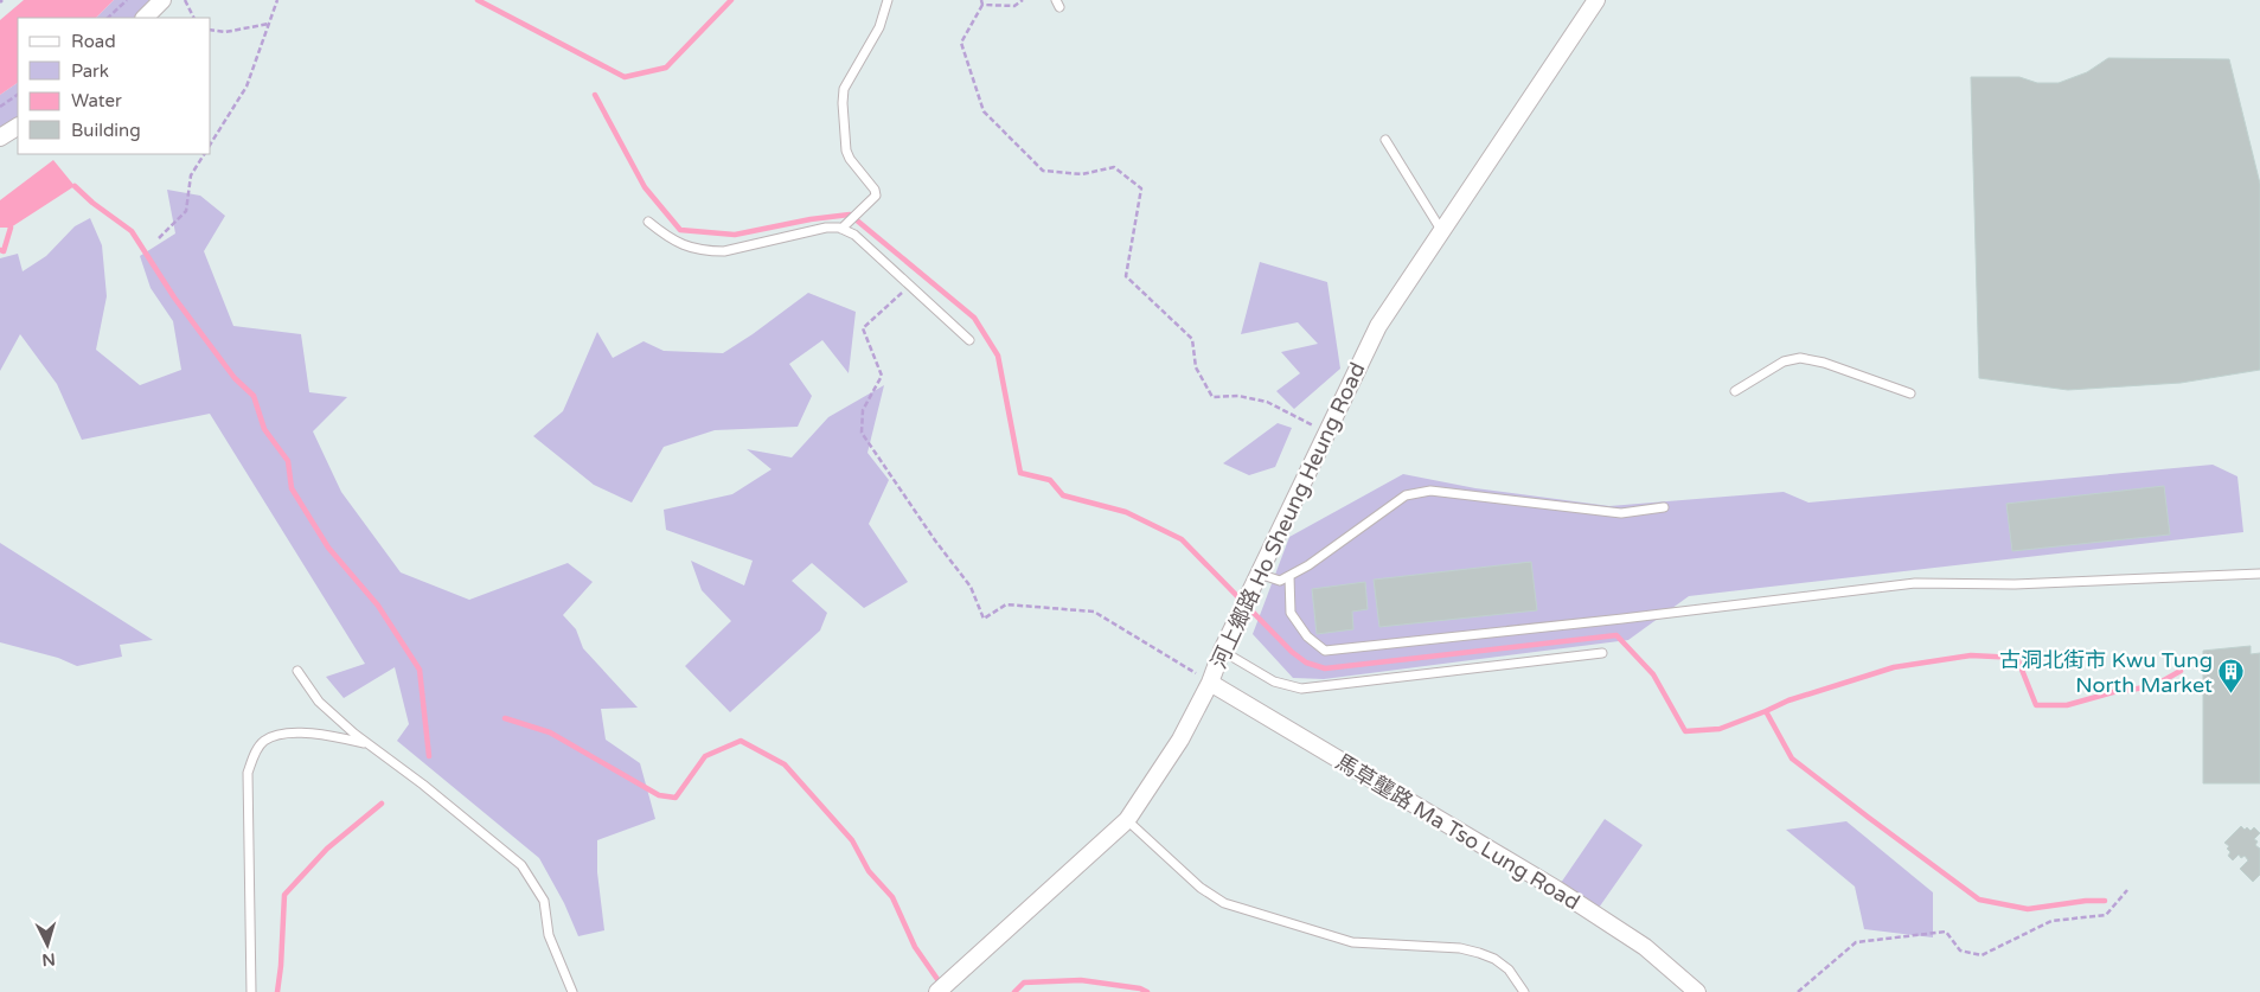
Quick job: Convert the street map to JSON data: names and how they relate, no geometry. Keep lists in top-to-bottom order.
{
  "streets": {
    "street": ["河上鄉路 Ho Sheung Heung Road", "馬草壟路 Ma Tso Lung Road"]
  },
  "crossings": [
    ["河上鄉路 Ho Sheung Heung Road", "馬草壟路 Ma Tso Lung Road"]
  ],
  "places": {
    "building": ["古洞北街市 Kwu Tung North Market"]
  },
  "legend": [
    "Road",
    "Park",
    "Water",
    "Building"
  ],
  "north": "bottom"
}
